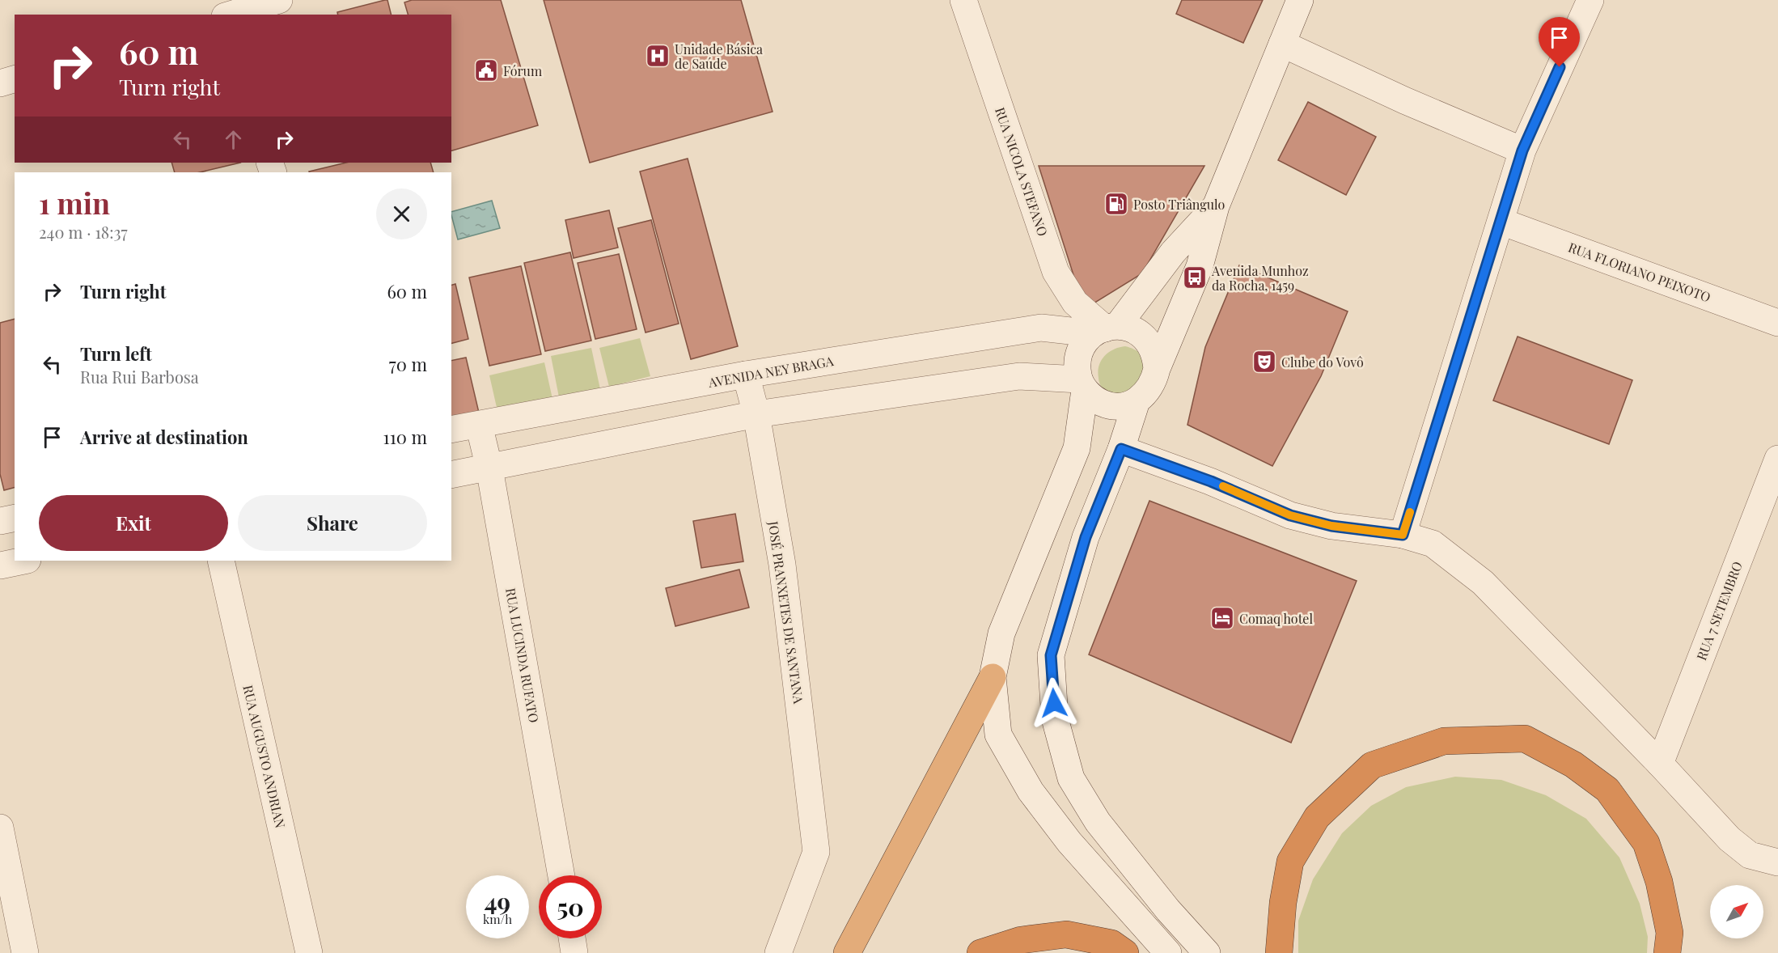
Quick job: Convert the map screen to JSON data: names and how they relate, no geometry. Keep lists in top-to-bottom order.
{
  "streets": {
    "street": [
      "RUA NICOLA STEFANO",
      "RUA FLORIANO PEIXOTO",
      "AVENIDA NEY BRAGA",
      "RUA 7 SETEMBRO",
      "JOSÉ PRANXETES DE SANTANA",
      "RUA LUCINDA RUFATO",
      "RUA AUGUSTO ANDRIAN"
    ]
  },
  "crossings": [
    ["RUA NICOLA STEFANO", "AVENIDA NEY BRAGA"],
    ["AVENIDA NEY BRAGA", "JOSÉ PRANXETES DE SANTANA"],
    ["AVENIDA NEY BRAGA", "RUA LUCINDA RUFATO"]
  ],
  "places": {
    "hospital": ["Unidade Básica de Saúde"],
    "public building": ["Fórum"],
    "fuel station": ["Posto Triângulo"],
    "bus stop": ["Avenida Munhoz da Rocha, 1459"],
    "theatre": ["Clube do Vovô"],
    "hotel": ["Comaq hotel"]
  },
  "north": "top right",
  "page": {
    "turn": ["60 m", "Turn right"],
    "heading": ["1 min", "240 m · 18:37"],
    "list": [
      {
        "name": "Turn right",
        "value": "60 m"
      },
      {
        "name": "Turn left",
        "note": "Rua Rui Barbosa",
        "value": "70 m"
      },
      {
        "name": "Arrive at destination",
        "value": "110 m"
      }
    ],
    "buttons": ["Exit", "Share"],
    "speed": "49 km/h",
    "limit": "50"
  }
}
